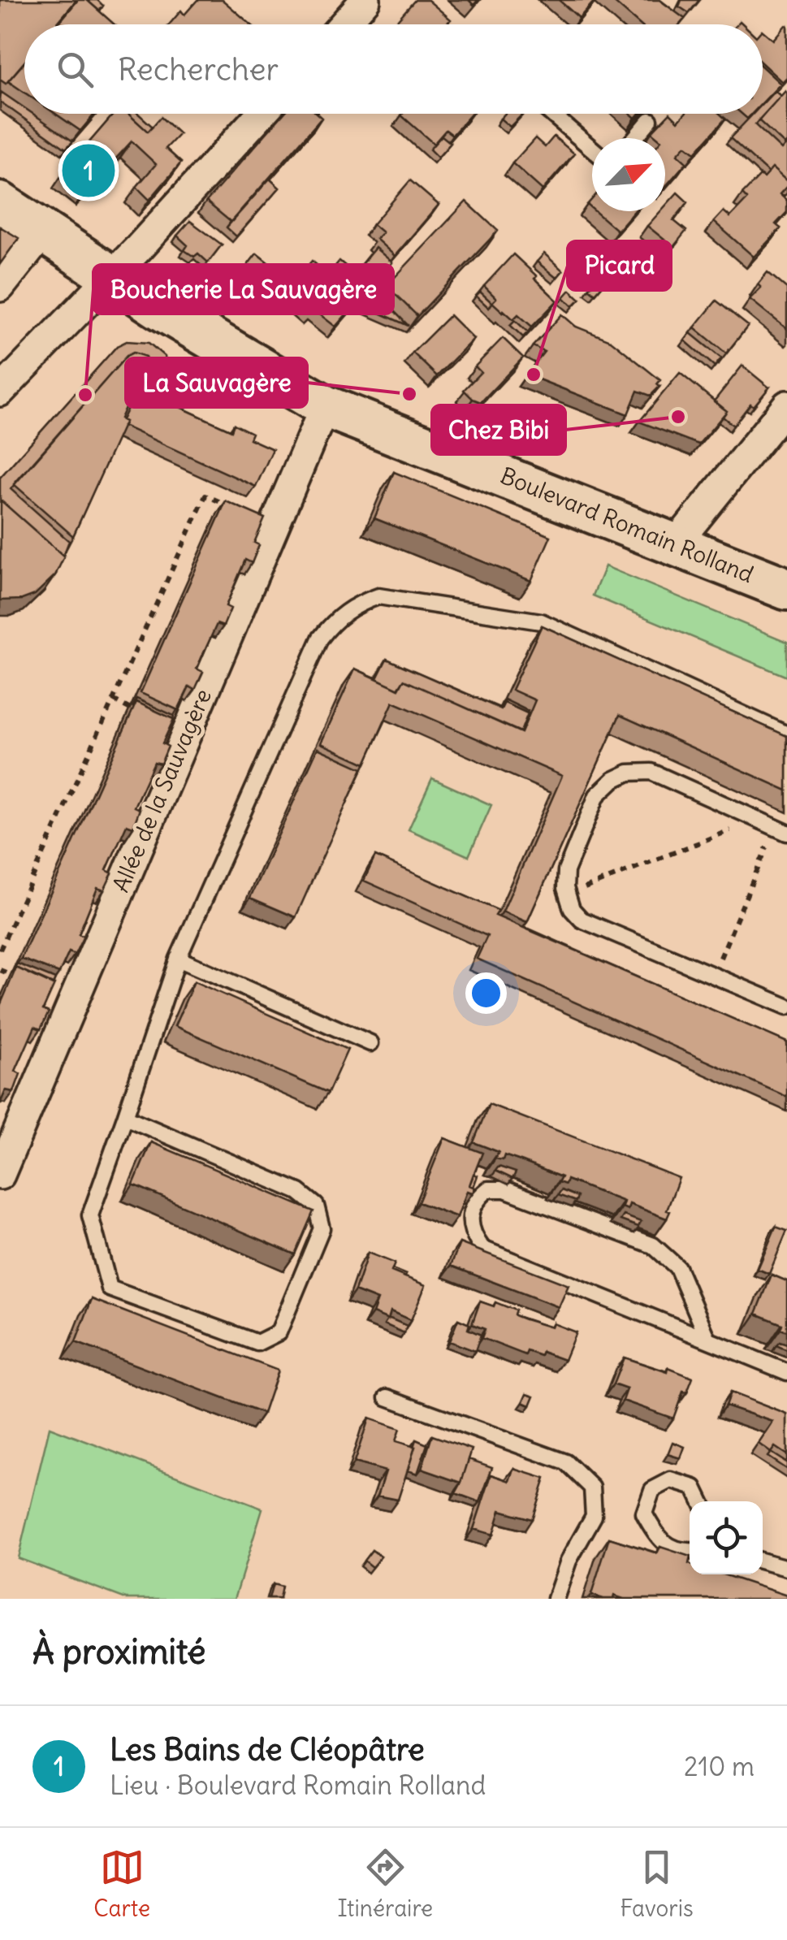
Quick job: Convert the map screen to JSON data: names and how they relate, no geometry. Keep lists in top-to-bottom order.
{
  "streets": {
    "main road": ["Boulevard Romain Rolland"],
    "street": ["Allée de la Sauvagère"]
  },
  "crossings": [
    ["Boulevard Romain Rolland", "Allée de la Sauvagère"]
  ],
  "places": [
    "Picard",
    "La Sauvagère",
    "Boucherie La Sauvagère",
    "Chez Bibi"
  ],
  "north": "top right",
  "page": {
    "search": "Rechercher",
    "pins": "1",
    "heading": "À proximité",
    "list": [
      {
        "mark": "1",
        "name": "Les Bains de Cléopâtre",
        "note": "Lieu · Boulevard Romain Rolland",
        "value": "210 m"
      }
    ],
    "nav": ["Carte", "Itinéraire", "Favoris"]
  }
}
